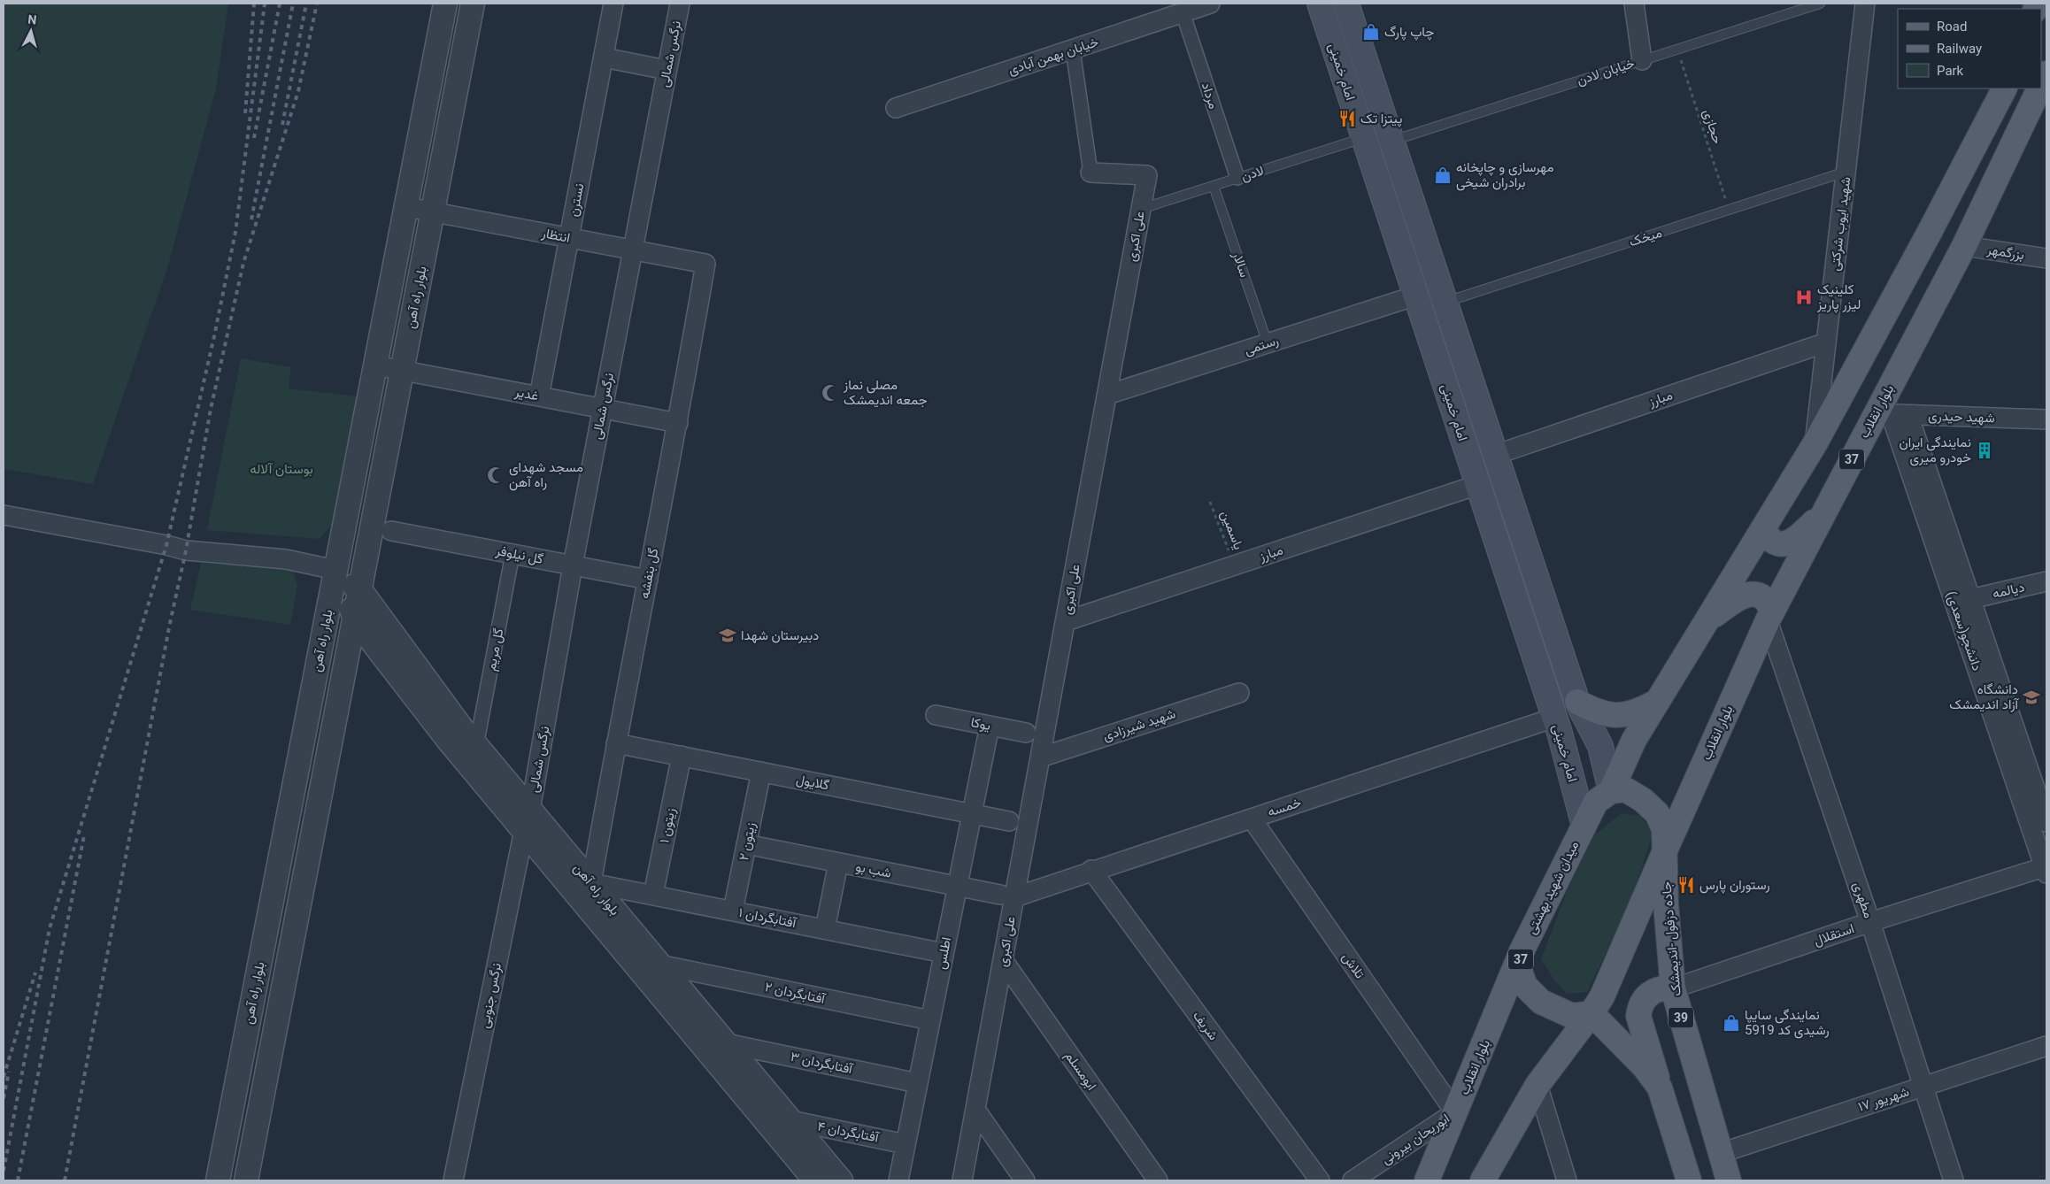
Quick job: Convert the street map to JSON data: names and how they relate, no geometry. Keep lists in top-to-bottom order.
{
  "streets": {
    "main road": [
      "امام خمینی",
      "بلوار انقلاب",
      "37",
      "میدان شهید بهشتی",
      "جاده دزفول -اندیمشک",
      "39"
    ],
    "street": [
      "نرگس شمالی",
      "خیابان بهمن آبادی",
      "مرداد",
      "نسترن",
      "شهید ایوب شرکتی",
      "انتظار",
      "علی اکبری",
      "بزرگمهر",
      "بلوار راه آهن",
      "رستمی",
      "غدیر",
      "مبارز",
      "شهید حیدری",
      "گل نیلوفر",
      "گل بنفشه",
      "دیالمه",
      "دانشجو(سعدی)",
      "گل مریم",
      "یوکا",
      "شهید شیرزادی",
      "گلایول",
      "خمسه",
      "زیتون ۱",
      "زیتون ۲",
      "شب بو",
      "مطهری",
      "آفتابگردان ۱",
      "استقلال",
      "اطلس",
      "تلاش",
      "آفتابگردان ۲",
      "نرگس جنوبی",
      "شریف",
      "آفتابگردان ۳",
      "ابومسلم",
      "۱۷ شهریور",
      "آفتابگردان ۴",
      "ابوریحان بیرونی"
    ],
    "lane": [
      "خیابان لادن",
      "لادن",
      "میخک",
      "سالار"
    ],
    "path": ["حجازی", "یاسمین"]
  },
  "crossings": [
    ["نرگس شمالی", "انتظار"],
    ["نرگس شمالی", "بلوار راه آهن"],
    ["نرگس شمالی", "غدیر"],
    ["نرگس شمالی", "گل نیلوفر"],
    ["نرگس شمالی", "نرگس جنوبی"],
    ["خیابان بهمن آبادی", "مرداد"],
    ["خیابان بهمن آبادی", "علی اکبری"],
    ["امام خمینی", "خیابان لادن"],
    ["امام خمینی", "لادن"],
    ["امام خمینی", "میخک"],
    ["امام خمینی", "رستمی"],
    ["امام خمینی", "مبارز"],
    ["امام خمینی", "37"],
    ["امام خمینی", "خمسه"],
    ["امام خمینی", "میدان شهید بهشتی"],
    ["خیابان لادن", "حجازی"],
    ["مرداد", "لادن"],
    ["حجازی", "میخک"],
    ["لادن", "علی اکبری"],
    ["لادن", "سالار"],
    ["نسترن", "انتظار"],
    ["نسترن", "غدیر"],
    ["شهید ایوب شرکتی", "میخک"],
    ["شهید ایوب شرکتی", "مبارز"],
    ["شهید ایوب شرکتی", "37"],
    ["انتظار", "بلوار راه آهن"],
    ["انتظار", "گل بنفشه"],
    ["علی اکبری", "رستمی"],
    ["علی اکبری", "مبارز"],
    ["علی اکبری", "شهید شیرزادی"],
    ["علی اکبری", "خمسه"],
    ["علی اکبری", "شب بو"],
    ["علی اکبری", "ابومسلم"],
    ["بزرگمهر", "بلوار انقلاب"],
    ["سالار", "رستمی"],
    ["بلوار راه آهن", "غدیر"],
    ["بلوار راه آهن", "گل بنفشه"],
    ["بلوار راه آهن", "گل مریم"],
    ["بلوار راه آهن", "آفتابگردان ۱"],
    ["بلوار راه آهن", "آفتابگردان ۲"],
    ["بلوار راه آهن", "نرگس جنوبی"],
    ["بلوار راه آهن", "آفتابگردان ۳"],
    ["بلوار راه آهن", "آفتابگردان ۴"],
    ["غدیر", "گل بنفشه"],
    ["مبارز", "یاسمین"],
    ["بلوار انقلاب", "شهید حیدری"],
    ["بلوار انقلاب", "37"],
    ["بلوار انقلاب", "دانشجو(سعدی)"],
    ["بلوار انقلاب", "میدان شهید بهشتی"],
    ["بلوار انقلاب", "مطهری"],
    ["بلوار انقلاب", "جاده دزفول -اندیمشک"],
    ["بلوار انقلاب", "تلاش"],
    ["بلوار انقلاب", "ابوریحان بیرونی"],
    ["شهید حیدری", "دانشجو(سعدی)"],
    ["37", "میدان شهید بهشتی"],
    ["37", "جاده دزفول -اندیمشک"],
    ["گل نیلوفر", "گل بنفشه"],
    ["گل نیلوفر", "گل مریم"],
    ["گل بنفشه", "گلایول"],
    ["گل بنفشه", "آفتابگردان ۱"],
    ["دیالمه", "دانشجو(سعدی)"],
    ["دانشجو(سعدی)", "استقلال"],
    ["یوکا", "اطلس"],
    ["گلایول", "زیتون ۱"],
    ["گلایول", "زیتون ۲"],
    ["گلایول", "اطلس"],
    ["خمسه", "شب بو"],
    ["خمسه", "تلاش"],
    ["خمسه", "شریف"],
    ["زیتون ۱", "آفتابگردان ۱"],
    ["زیتون ۲", "شب بو"],
    ["زیتون ۲", "آفتابگردان ۱"],
    ["شب بو", "اطلس"],
    ["مطهری", "استقلال"],
    ["مطهری", "۱۷ شهریور"],
    ["آفتابگردان ۱", "اطلس"],
    ["استقلال", "جاده دزفول -اندیمشک"],
    ["جاده دزفول -اندیمشک", "۱۷ شهریور"],
    ["اطلس", "آفتابگردان ۲"],
    ["اطلس", "آفتابگردان ۳"],
    ["اطلس", "آفتابگردان ۴"],
    ["تلاش", "ابوریحان بیرونی"]
  ],
  "parks": ["بوستان آلاله"],
  "places": {
    "shop": ["چاپ پارگ", "مهرسازی و چاپخانه برادران شیخی", "نمایندگی سایپا رشیدی کد 5919"],
    "restaurant": ["پیتزا تک", "رستوران پارس"],
    "hospital": ["کلینیک لیزر پاریز"],
    "mosque": ["مصلی نماز جمعه اندیمشک", "مسجد شهدای راه آهن"],
    "building": ["نمایندگی ایران خودرو میری"],
    "school or university": ["دبیرستان شهدا", "دانشگاه آزاد اندیمشک"]
  },
  "legend": ["Road", "Railway", "Park"],
  "north": "top"
}
